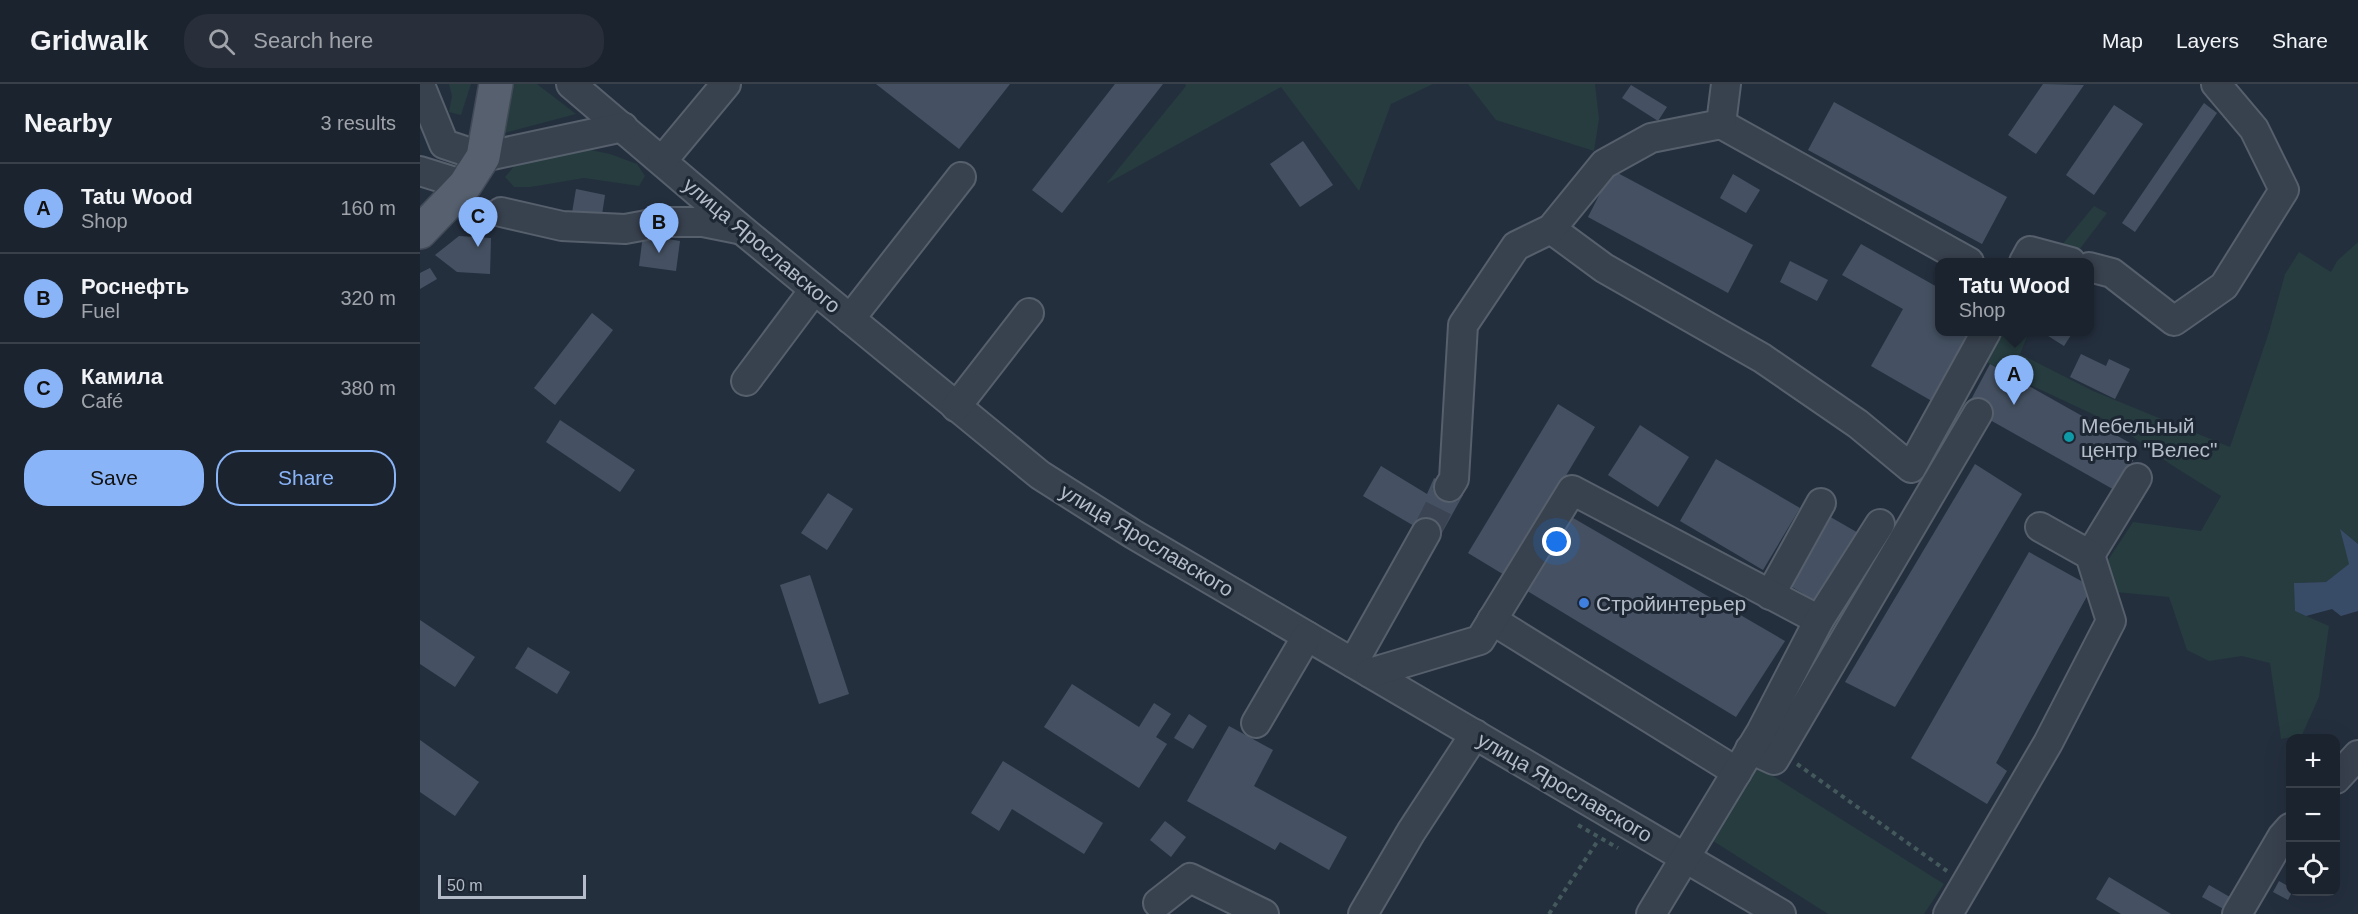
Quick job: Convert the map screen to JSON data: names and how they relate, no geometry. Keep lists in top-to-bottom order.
{
  "streets": {
    "street": ["улица Ярославского"]
  },
  "places": ["Мебельный центр \"Велес\"", "Стройинтерьер"],
  "scale_bar": "50 m",
  "page": {
    "header": "Gridwalk",
    "search": "Search here",
    "nav": ["Map", "Layers", "Share"],
    "heading": ["Nearby", "3 results"],
    "list": [
      {
        "mark": "A",
        "name": "Tatu Wood",
        "note": "Shop",
        "value": "160 m"
      },
      {
        "mark": "B",
        "name": "Роснефть",
        "note": "Fuel",
        "value": "320 m"
      },
      {
        "mark": "C",
        "name": "Камила",
        "note": "Café",
        "value": "380 m"
      }
    ],
    "pins": ["C", "B", "A"],
    "popup": ["Tatu Wood", "Shop"],
    "buttons": ["Save", "Share"],
    "map_buttons": ["+", "−"],
    "scale": "50 m"
  }
}
